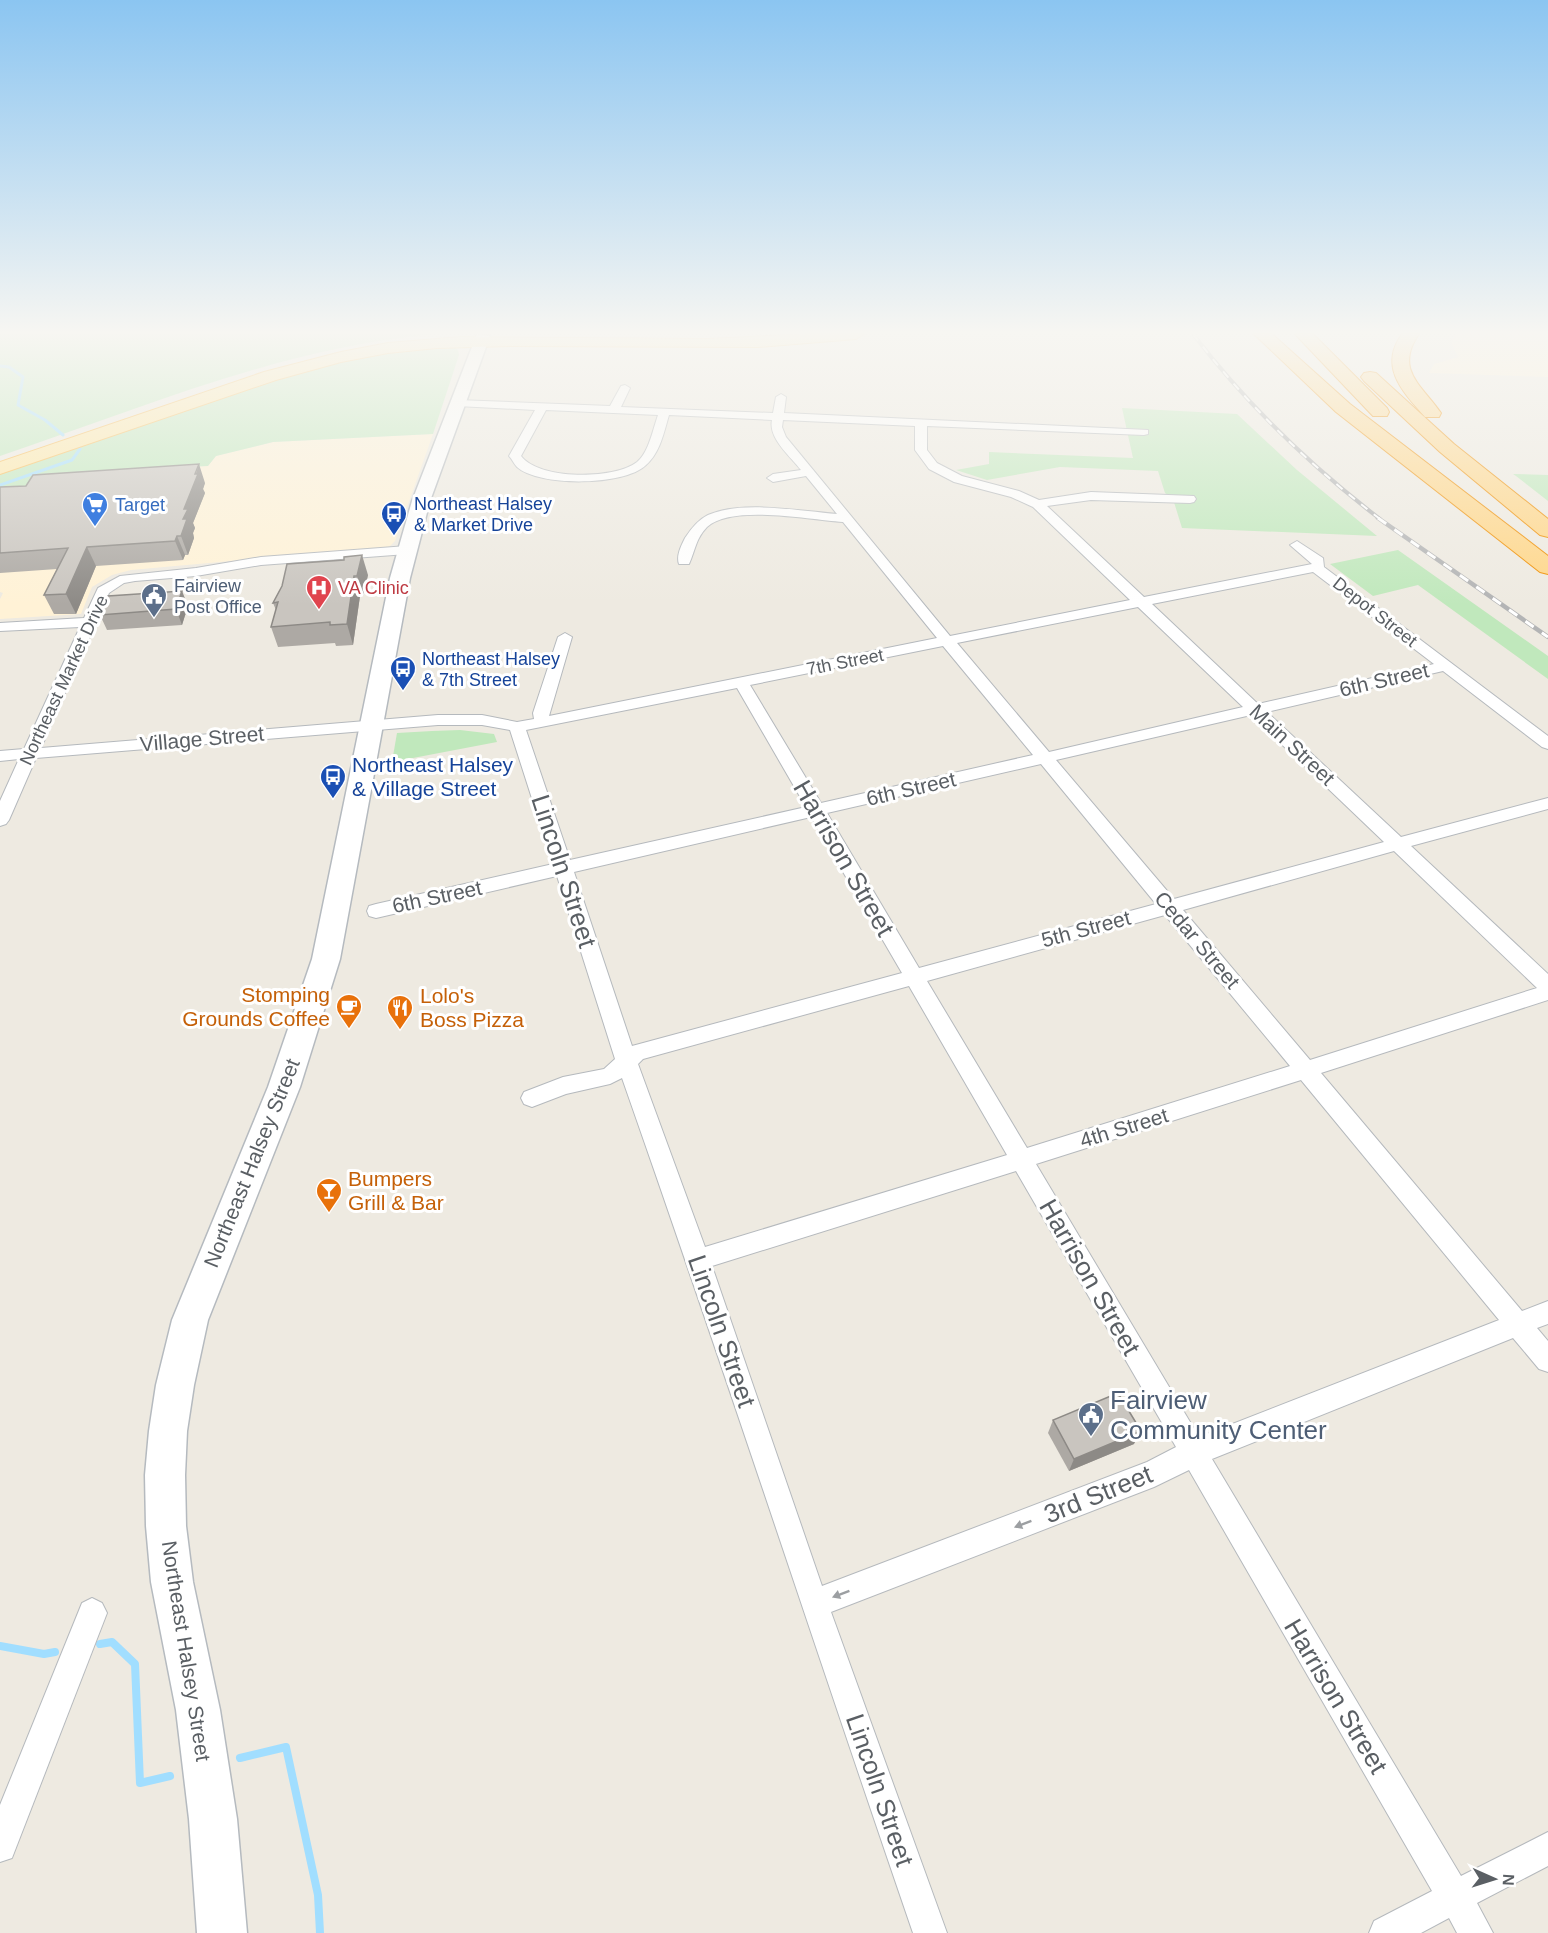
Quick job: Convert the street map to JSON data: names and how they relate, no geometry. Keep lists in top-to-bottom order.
{
  "streets": {
    "main road": ["Northeast Halsey Street"],
    "street": [
      "Depot Street",
      "7th Street",
      "Northeast Market Drive",
      "6th Street",
      "Village Street",
      "Main Street",
      "Harrison Street",
      "Lincoln Street",
      "5th Street",
      "Cedar Street",
      "4th Street",
      "3rd Street"
    ]
  },
  "crossings": [
    ["Depot Street", "7th Street"],
    ["Depot Street", "6th Street"],
    ["7th Street", "Village Street"],
    ["7th Street", "Main Street"],
    ["7th Street", "Harrison Street"],
    ["7th Street", "Lincoln Street"],
    ["7th Street", "Cedar Street"],
    ["7th Street", "Northeast Halsey Street"],
    ["Northeast Market Drive", "Village Street"],
    ["Northeast Market Drive", "Northeast Halsey Street"],
    ["6th Street", "Main Street"],
    ["6th Street", "Harrison Street"],
    ["6th Street", "Lincoln Street"],
    ["6th Street", "Cedar Street"],
    ["Village Street", "Northeast Halsey Street"],
    ["Main Street", "5th Street"],
    ["Harrison Street", "5th Street"],
    ["Harrison Street", "4th Street"],
    ["Harrison Street", "3rd Street"],
    ["Lincoln Street", "5th Street"],
    ["Lincoln Street", "4th Street"],
    ["Lincoln Street", "3rd Street"],
    ["5th Street", "Cedar Street"],
    ["Cedar Street", "4th Street"],
    ["Cedar Street", "3rd Street"]
  ],
  "one_way": ["3rd Street"],
  "places": {
    "supermarket": ["Target"],
    "bus stop": ["Northeast Halsey & Market Drive", "Northeast Halsey & 7th Street", "Northeast Halsey & Village Street"],
    "hospital": ["VA Clinic"],
    "public building": ["Fairview Post Office", "Fairview Community Center"],
    "cafe": ["Stomping Grounds Coffee"],
    "restaurant": ["Lolo's Boss Pizza"],
    "bar": ["Bumpers Grill & Bar"]
  },
  "north": "right"
}
